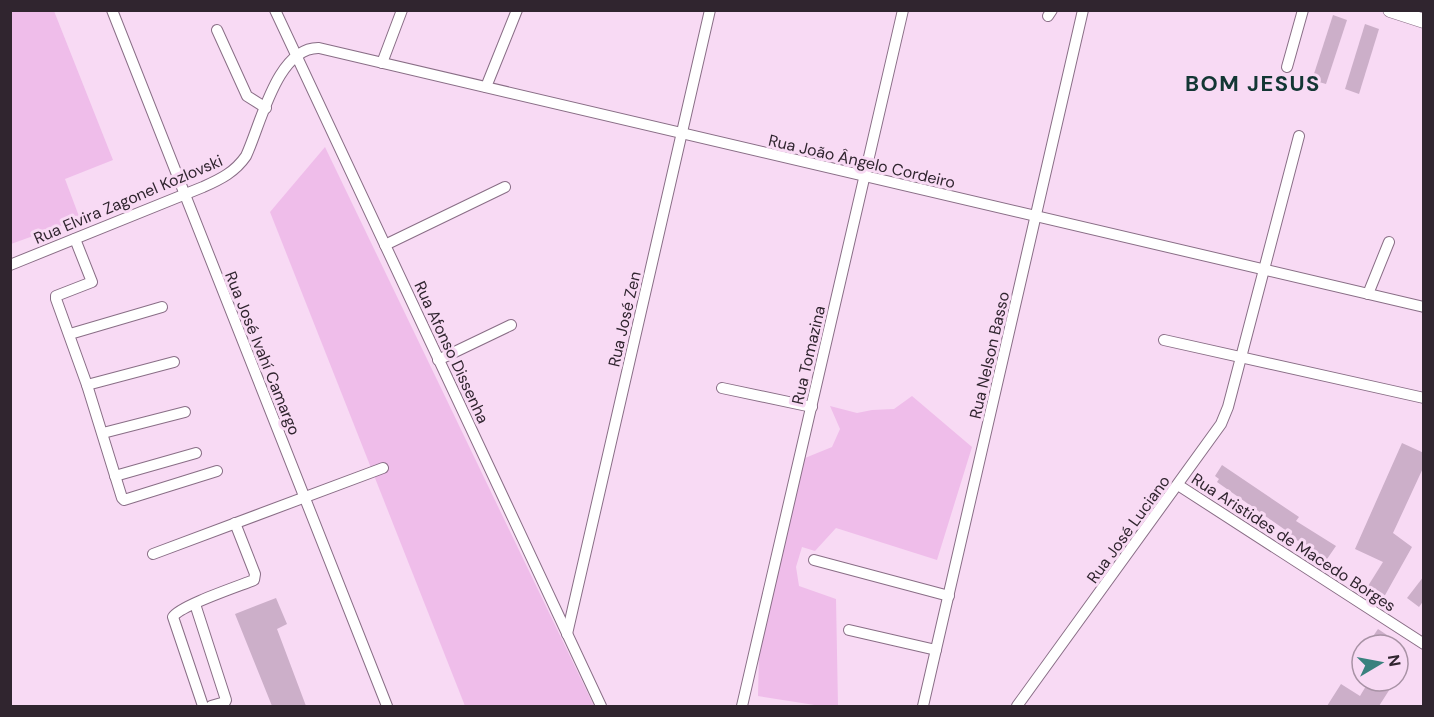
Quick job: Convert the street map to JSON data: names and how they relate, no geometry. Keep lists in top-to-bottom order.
{
  "streets": {
    "street": [
      "Rua João Ângelo Cordeiro",
      "Rua Elvira Zagonel Kozlovski",
      "Rua José Zen",
      "Rua Afonso Dissenha",
      "Rua José Ivahí Camargo",
      "Rua Tomazina",
      "Rua Nelson Basso",
      "Rua José Luciano",
      "Rua Aristides de Macedo Borges"
    ]
  },
  "crossings": [
    ["Rua João Ângelo Cordeiro", "Rua Elvira Zagonel Kozlovski"],
    ["Rua João Ângelo Cordeiro", "Rua José Zen"],
    ["Rua João Ângelo Cordeiro", "Rua Afonso Dissenha"],
    ["Rua João Ângelo Cordeiro", "Rua Tomazina"],
    ["Rua João Ângelo Cordeiro", "Rua Nelson Basso"],
    ["Rua João Ângelo Cordeiro", "Rua José Luciano"],
    ["Rua Elvira Zagonel Kozlovski", "Rua Afonso Dissenha"],
    ["Rua Elvira Zagonel Kozlovski", "Rua José Ivahí Camargo"],
    ["Rua José Zen", "Rua Afonso Dissenha"],
    ["Rua José Luciano", "Rua Aristides de Macedo Borges"]
  ],
  "districts": ["BOM JESUS"],
  "north": "right"
}
